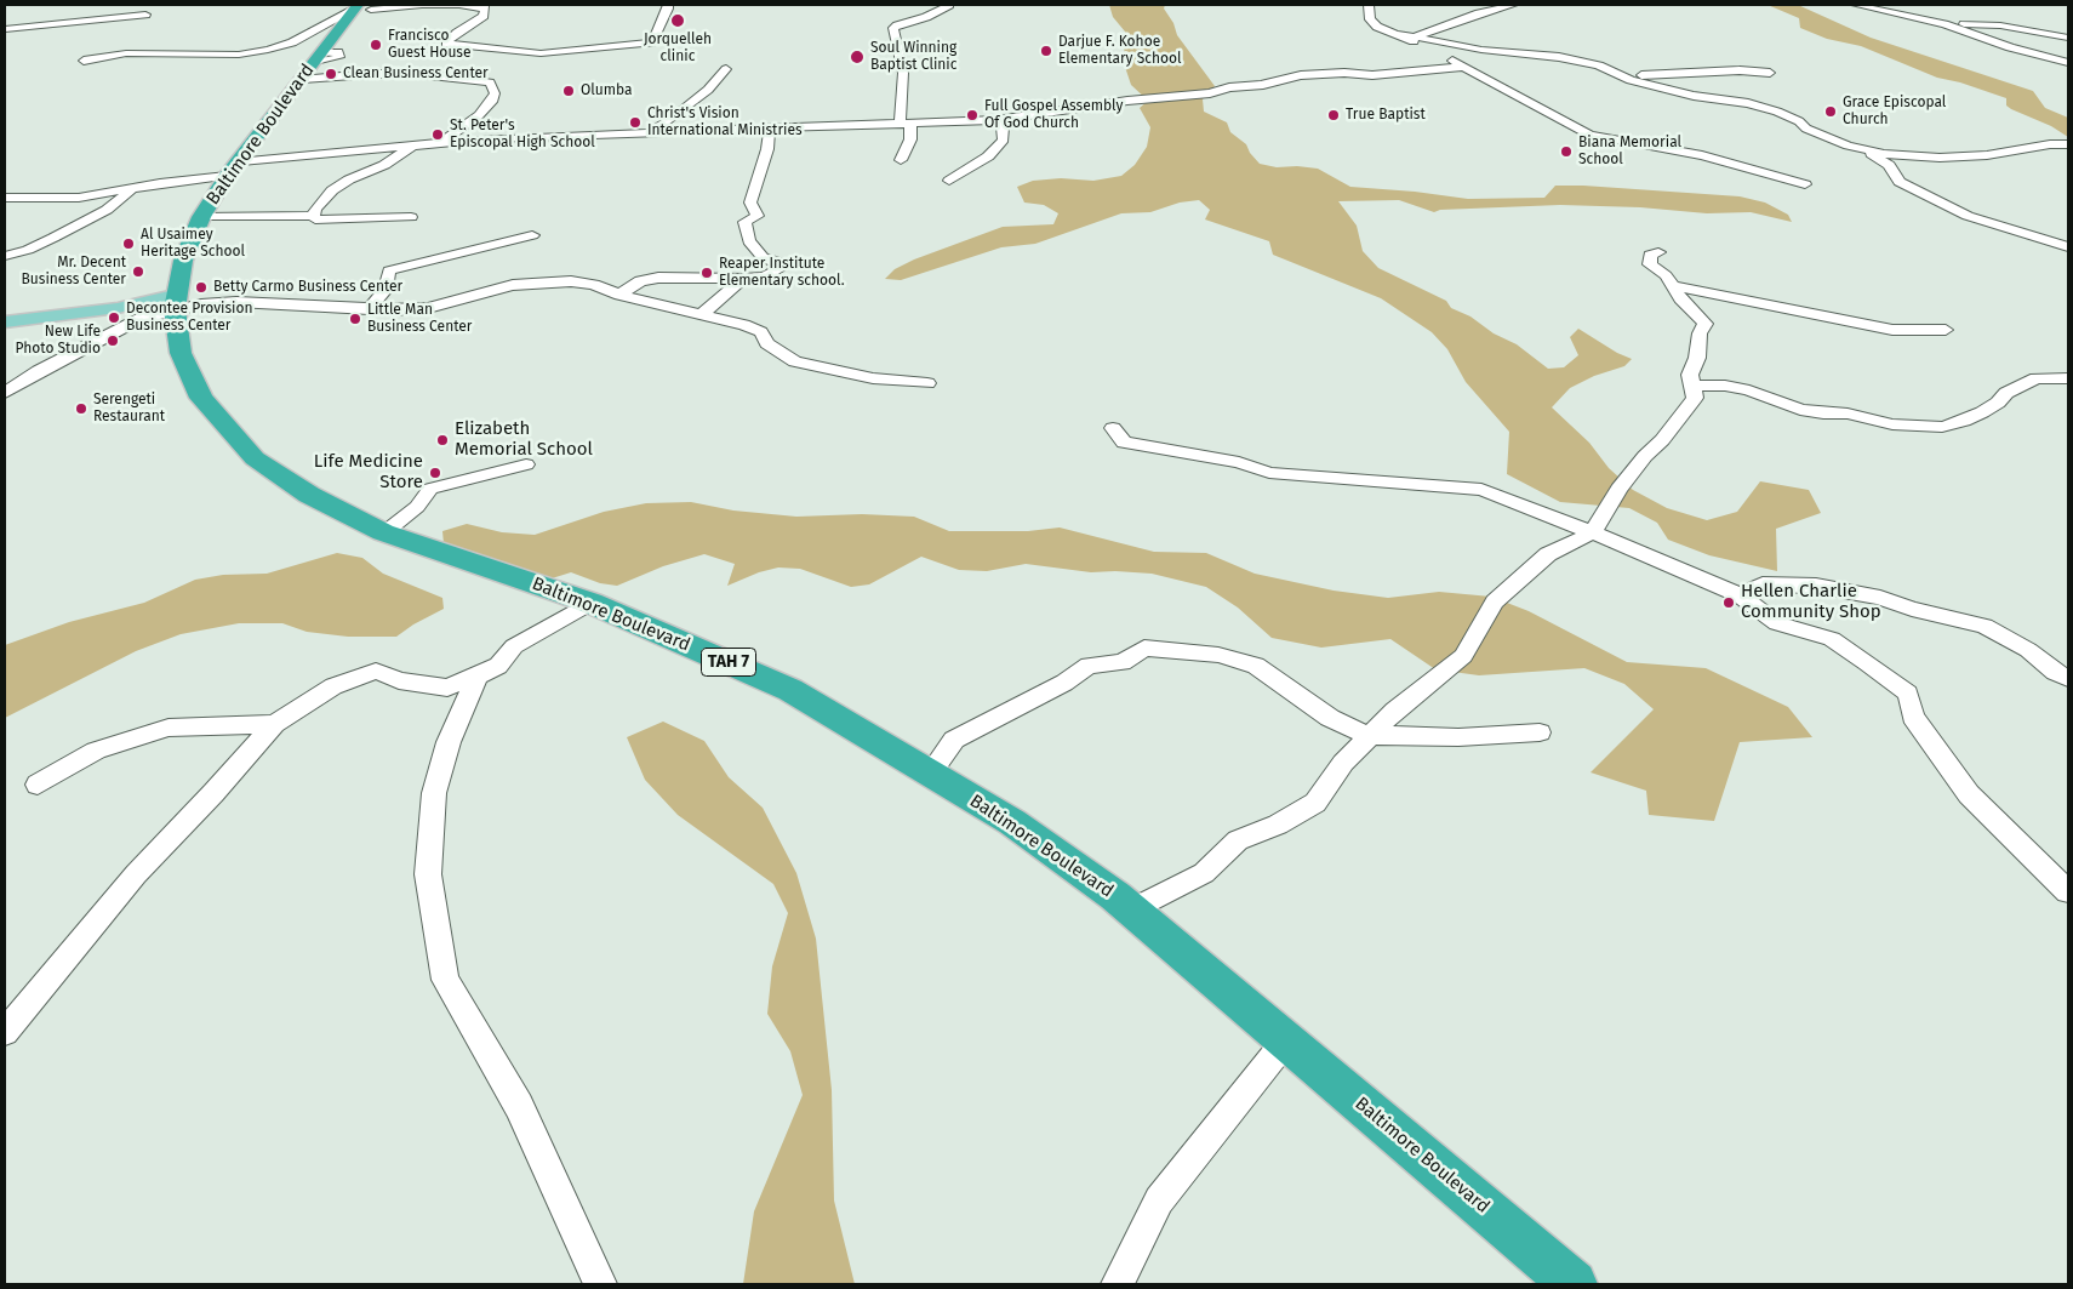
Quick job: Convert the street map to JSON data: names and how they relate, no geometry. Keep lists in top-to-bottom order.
{
  "streets": {
    "highway": ["Baltimore Boulevard", "TAH 7"]
  },
  "places": [
    "Jorquelleh clinic",
    "Francisco Guest House",
    "Darjue F. Kohoe Elementary School",
    "Soul Winning Baptist Clinic",
    "Clean Business Center",
    "Olumba",
    "Grace Episcopal Church",
    "Full Gospel Assembly Of God Church",
    "True Baptist",
    "Christ's Vision International Ministries",
    "St. Peter's Episcopal High School",
    "Biana Memorial School",
    "Al Usaimey Heritage School",
    "Mr. Decent Business Center",
    "Reaper Institute Elementary school.",
    "Betty Carmo Business Center",
    "Decontee Provision Business Center",
    "Little Man Business Center",
    "New Life Photo Studio",
    "Serengeti Restaurant",
    "Elizabeth Memorial School",
    "Life Medicine Store",
    "Hellen Charlie Community Shop"
  ]
}
